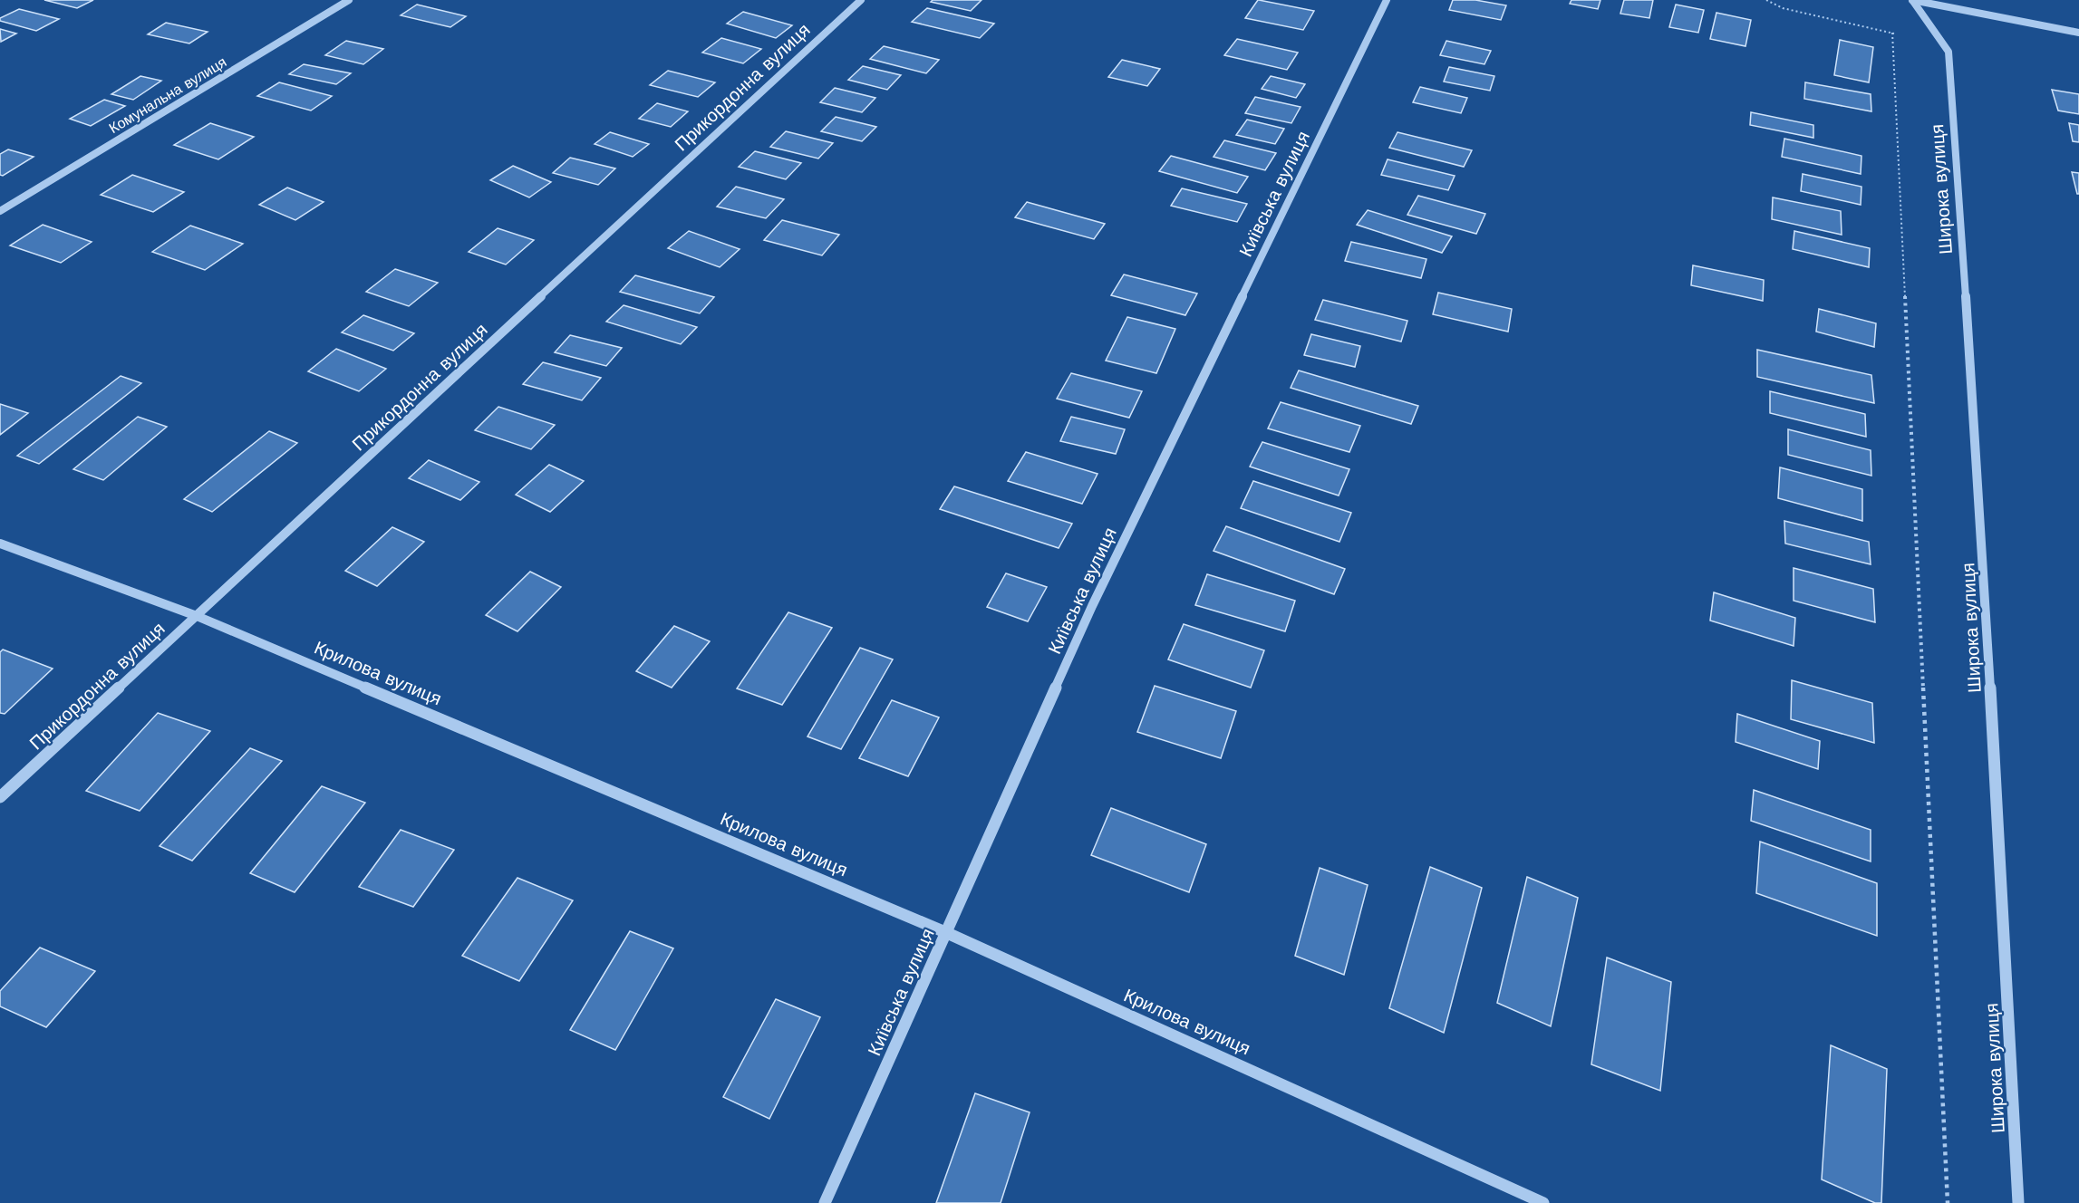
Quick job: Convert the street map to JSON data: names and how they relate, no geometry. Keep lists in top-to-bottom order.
{
  "streets": {
    "street": [
      "Прикордонна вулиця",
      "Комунальна вулиця",
      "Широка вулиця",
      "Київська вулиця",
      "Крилова вулиця"
    ]
  },
  "crossings": [
    ["Прикордонна вулиця", "Крилова вулиця"],
    ["Київська вулиця", "Крилова вулиця"]
  ]
}
